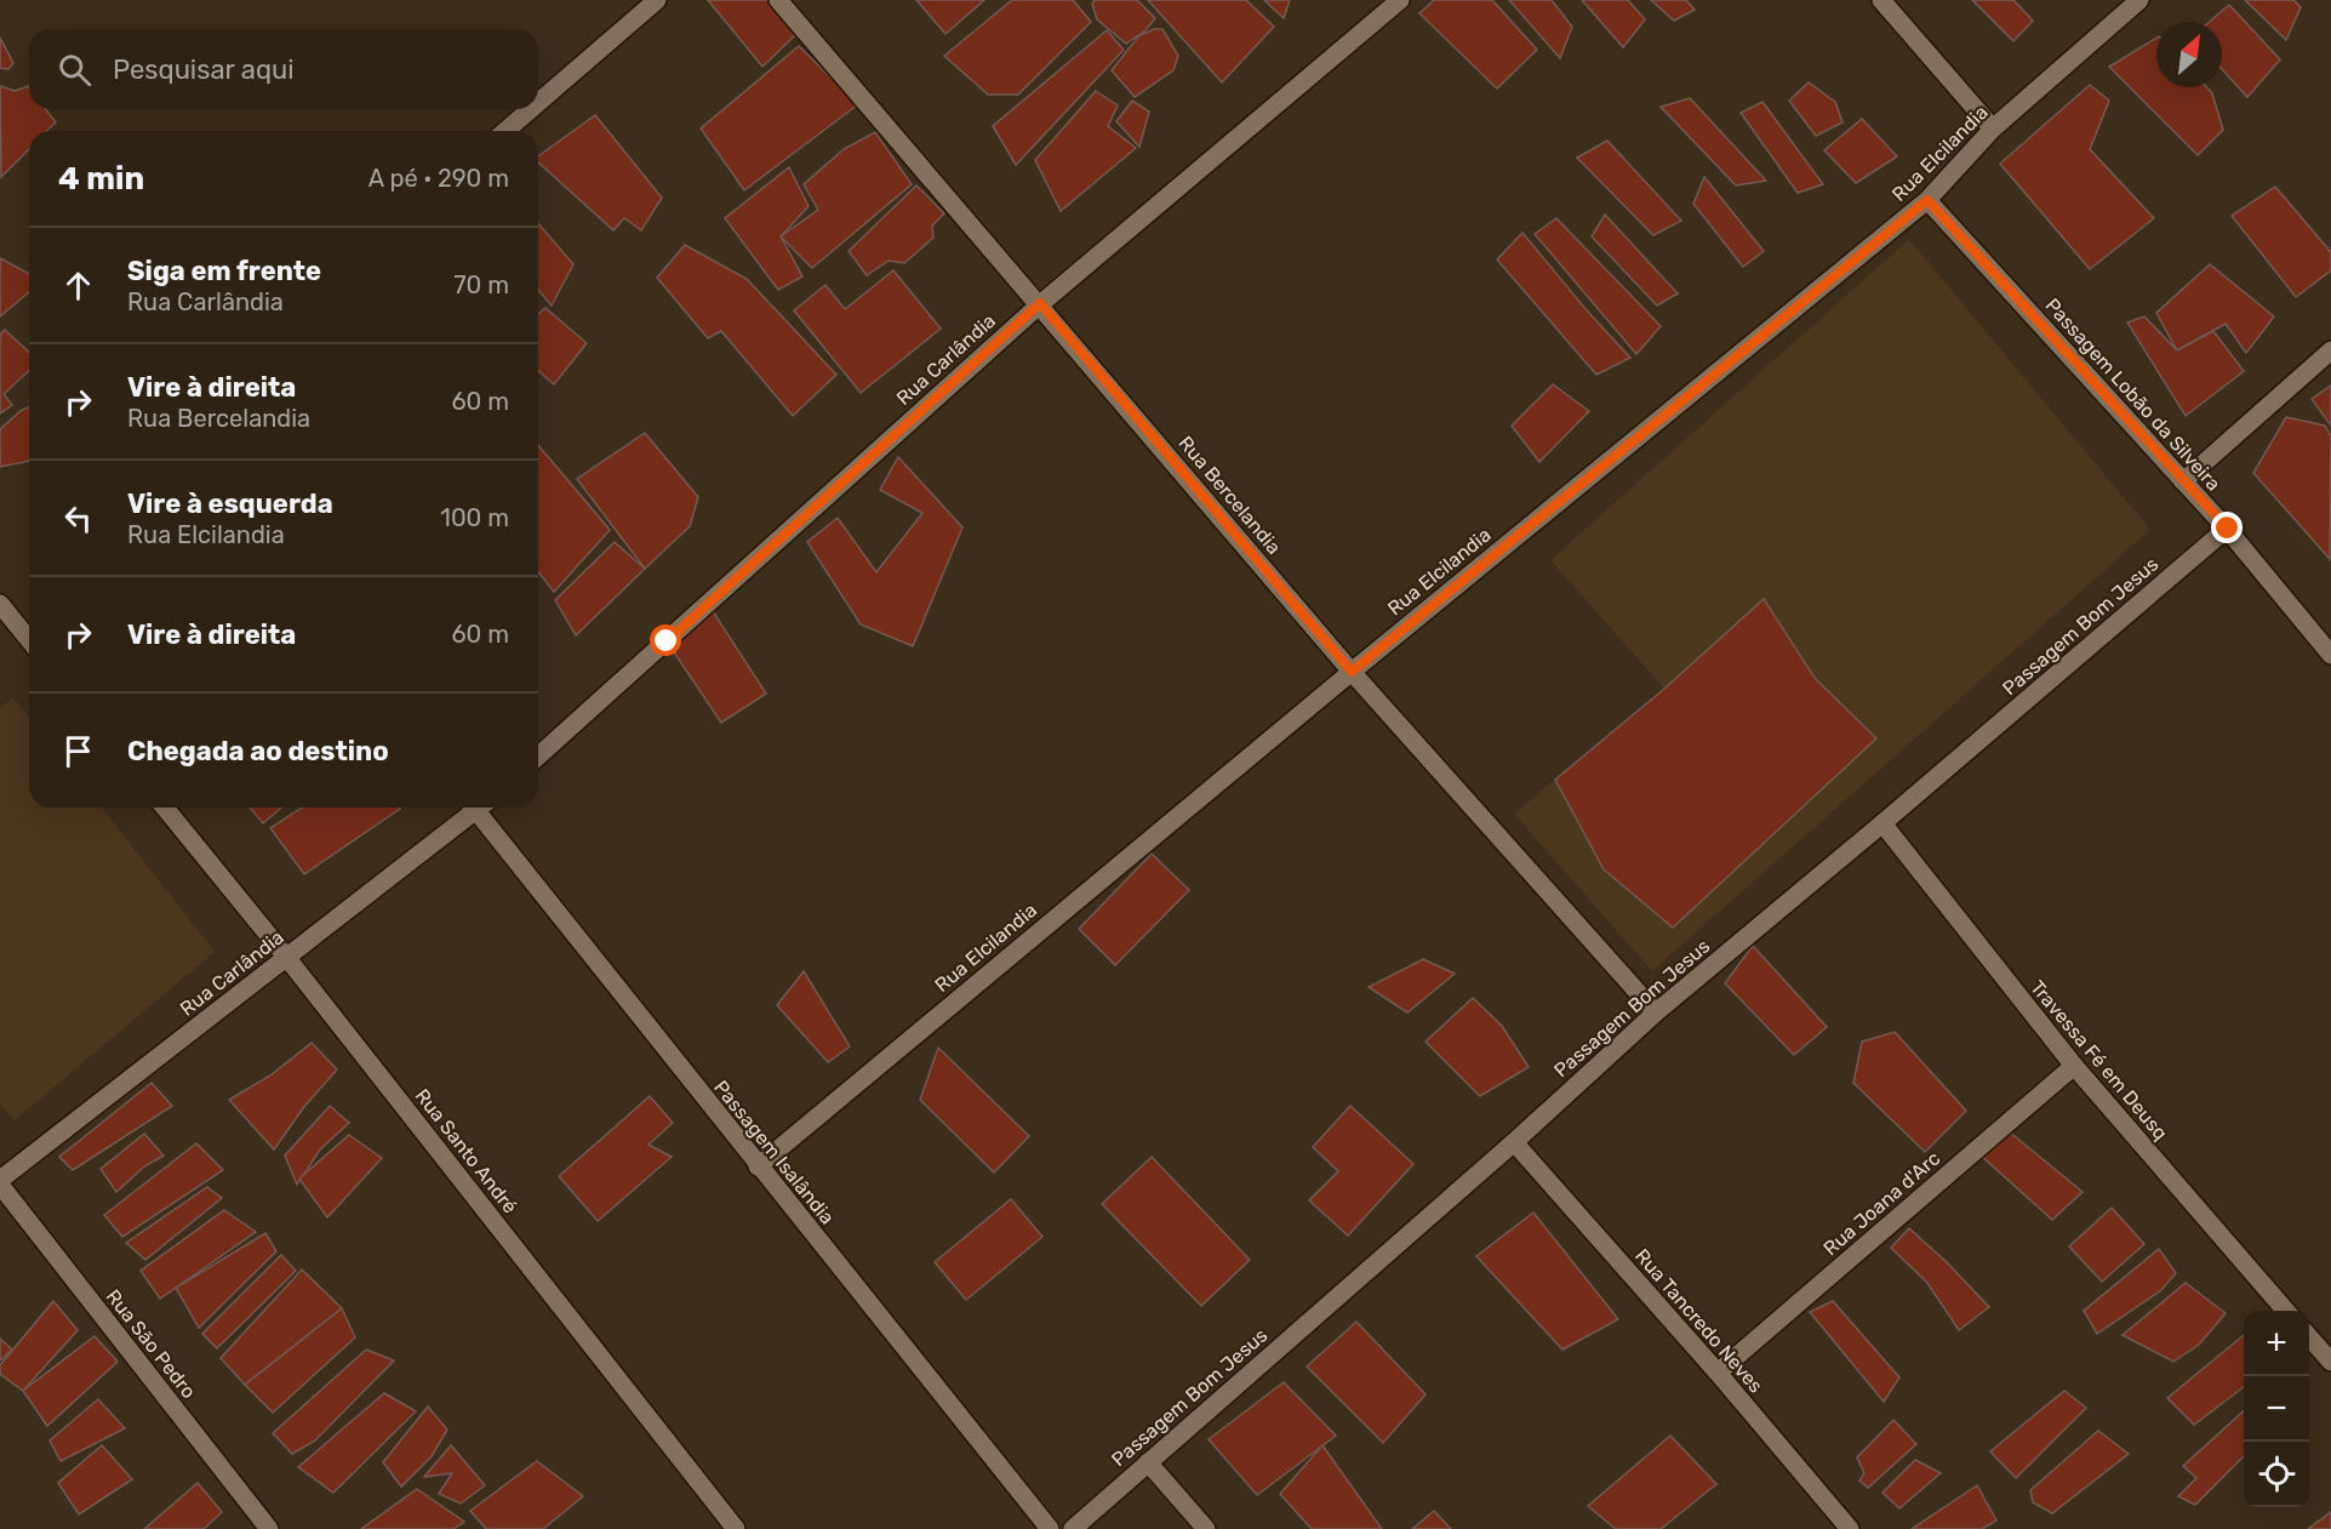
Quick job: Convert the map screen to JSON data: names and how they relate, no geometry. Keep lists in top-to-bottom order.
{
  "streets": {
    "street": [
      "Rua Elcilandia",
      "Rua Carlândia",
      "Passagem Lobão da Silveira",
      "Rua Bercelandia",
      "Passagem Bom Jesus",
      "Travessa Fé em Deusq",
      "Rua Santo André",
      "Passagem Isalândia",
      "Rua Joana d'Arc",
      "Rua Tancredo Neves",
      "Rua São Pedro"
    ]
  },
  "crossings": [
    ["Rua Elcilandia", "Passagem Lobão da Silveira"],
    ["Rua Elcilandia", "Rua Bercelandia"],
    ["Rua Elcilandia", "Passagem Isalândia"],
    ["Rua Carlândia", "Rua Bercelandia"],
    ["Rua Carlândia", "Rua Santo André"],
    ["Passagem Lobão da Silveira", "Passagem Bom Jesus"],
    ["Rua Bercelandia", "Passagem Bom Jesus"],
    ["Passagem Bom Jesus", "Travessa Fé em Deusq"],
    ["Passagem Bom Jesus", "Rua Tancredo Neves"],
    ["Travessa Fé em Deusq", "Rua Joana d'Arc"],
    ["Rua Joana d'Arc", "Rua Tancredo Neves"]
  ],
  "north": "top right",
  "page": {
    "search": "Pesquisar aqui",
    "heading": ["4 min", "A pé · 290 m"],
    "list": [
      ["Siga em frente", "Rua Carlândia", "70 m"],
      ["Vire à direita", "Rua Bercelandia", "60 m"],
      ["Vire à esquerda", "Rua Elcilandia", "100 m"],
      ["Vire à direita", "60 m"],
      "Chegada ao destino"
    ],
    "map_buttons": ["+", "−"]
  }
}
